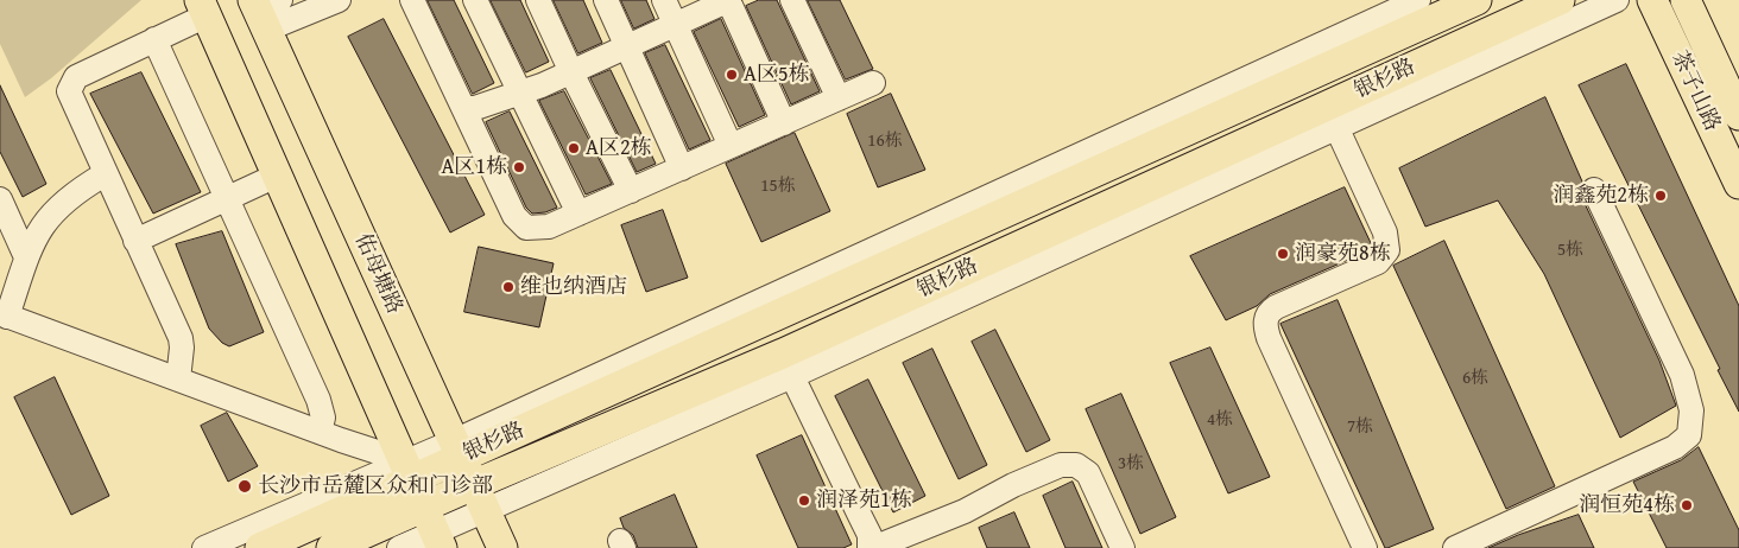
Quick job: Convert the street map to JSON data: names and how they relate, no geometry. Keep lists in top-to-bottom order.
{
  "streets": {
    "main road": ["银杉路", "茶子山路", "佑母塘路"]
  },
  "crossings": [
    ["银杉路", "佑母塘路"]
  ],
  "places": [
    "A区5栋",
    "A区2栋",
    "A区1栋",
    "润鑫苑2栋",
    "润豪苑8栋",
    "维也纳酒店",
    "长沙市岳麓区众和门诊部",
    "润泽苑1栋",
    "润恒苑4栋"
  ],
  "house_numbers": [
    "16栋",
    "15栋",
    "5栋",
    "6栋",
    "4栋",
    "7栋",
    "3栋"
  ]
}
